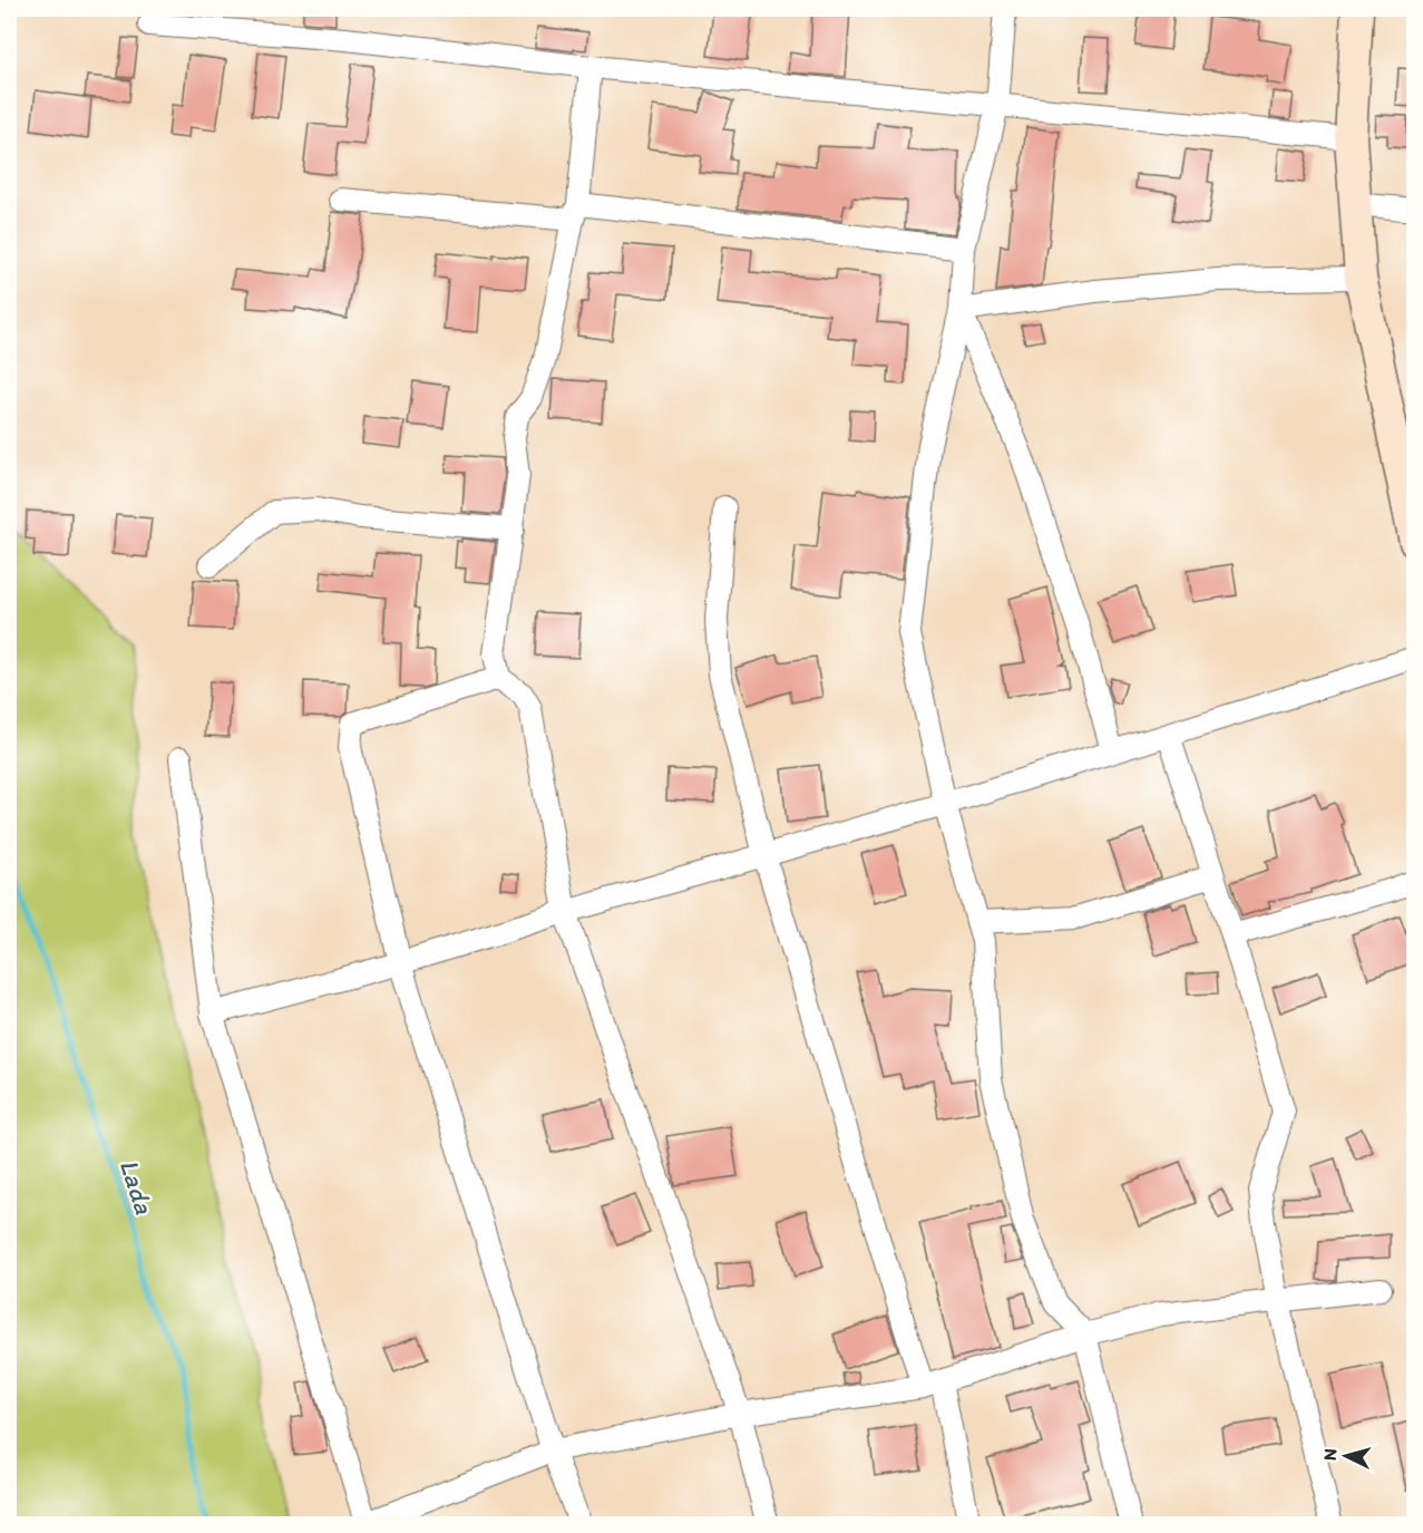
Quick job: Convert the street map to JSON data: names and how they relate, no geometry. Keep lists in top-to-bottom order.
{
  "water": ["Lada"],
  "north": "left"
}
